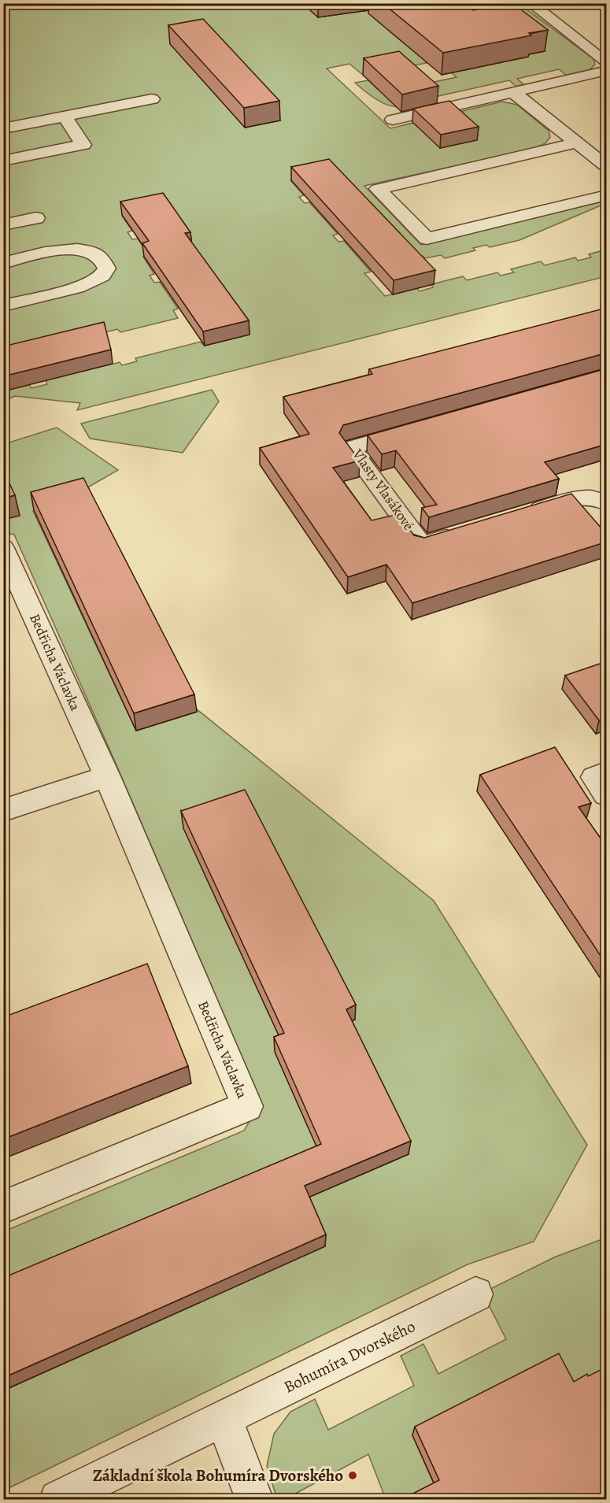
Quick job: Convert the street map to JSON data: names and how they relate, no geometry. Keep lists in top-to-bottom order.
{
  "streets": {
    "street": ["Vlasty Vlasákové", "Bedřicha Václavka", "Bohumíra Dvorského"]
  },
  "places": ["Základní škola Bohumíra Dvorského"]
}
